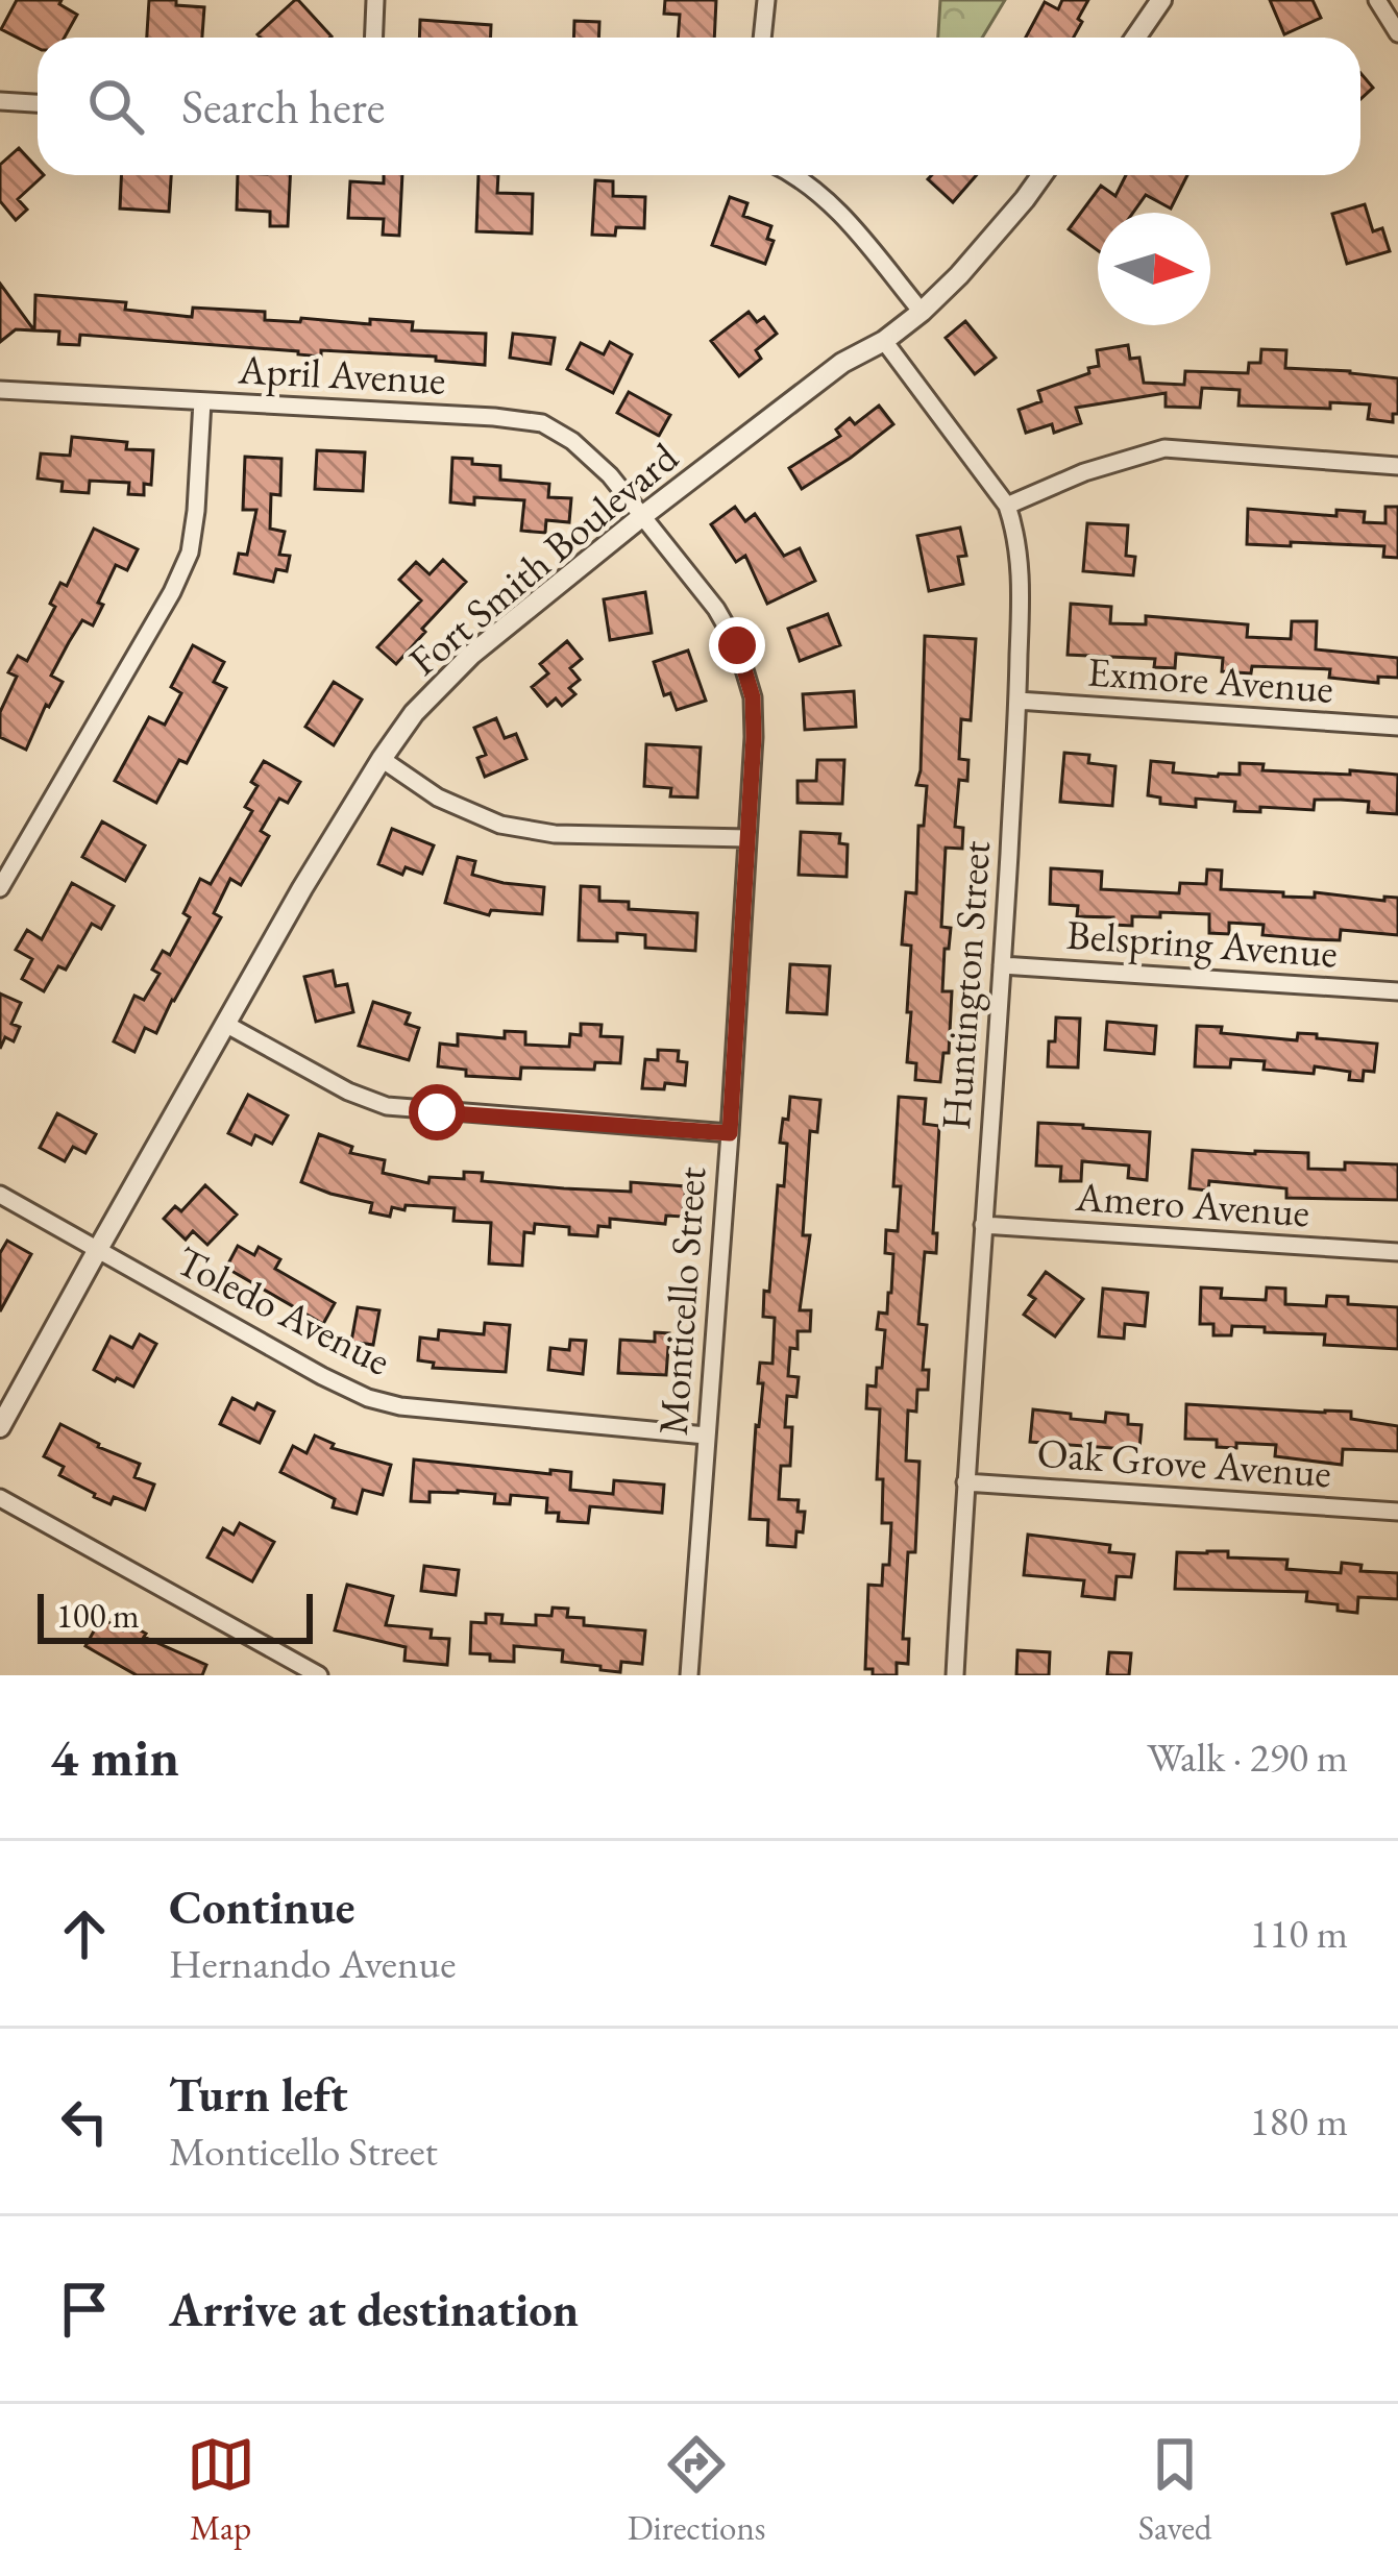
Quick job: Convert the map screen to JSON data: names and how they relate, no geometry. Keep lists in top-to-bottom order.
{
  "streets": {
    "street": [
      "April Avenue",
      "Fort Smith Boulevard",
      "Exmore Avenue",
      "Belspring Avenue",
      "Huntington Street",
      "Amero Avenue",
      "Monticello Street",
      "Toledo Avenue",
      "Oak Grove Avenue"
    ]
  },
  "crossings": [
    ["April Avenue", "Fort Smith Boulevard"],
    ["April Avenue", "Monticello Street"],
    ["Fort Smith Boulevard", "Huntington Street"],
    ["Fort Smith Boulevard", "Monticello Street"],
    ["Fort Smith Boulevard", "Toledo Avenue"],
    ["Exmore Avenue", "Huntington Street"],
    ["Belspring Avenue", "Huntington Street"],
    ["Huntington Street", "Amero Avenue"],
    ["Huntington Street", "Oak Grove Avenue"],
    ["Monticello Street", "Toledo Avenue"]
  ],
  "scale_bar": "100 m",
  "north": "right",
  "page": {
    "search": "Search here",
    "scale": "100 m",
    "heading": ["4 min", "Walk · 290 m"],
    "list": [
      ["Continue", "Hernando Avenue", "110 m"],
      ["Turn left", "Monticello Street", "180 m"],
      "Arrive at destination"
    ],
    "nav": ["Map", "Directions", "Saved"]
  }
}
